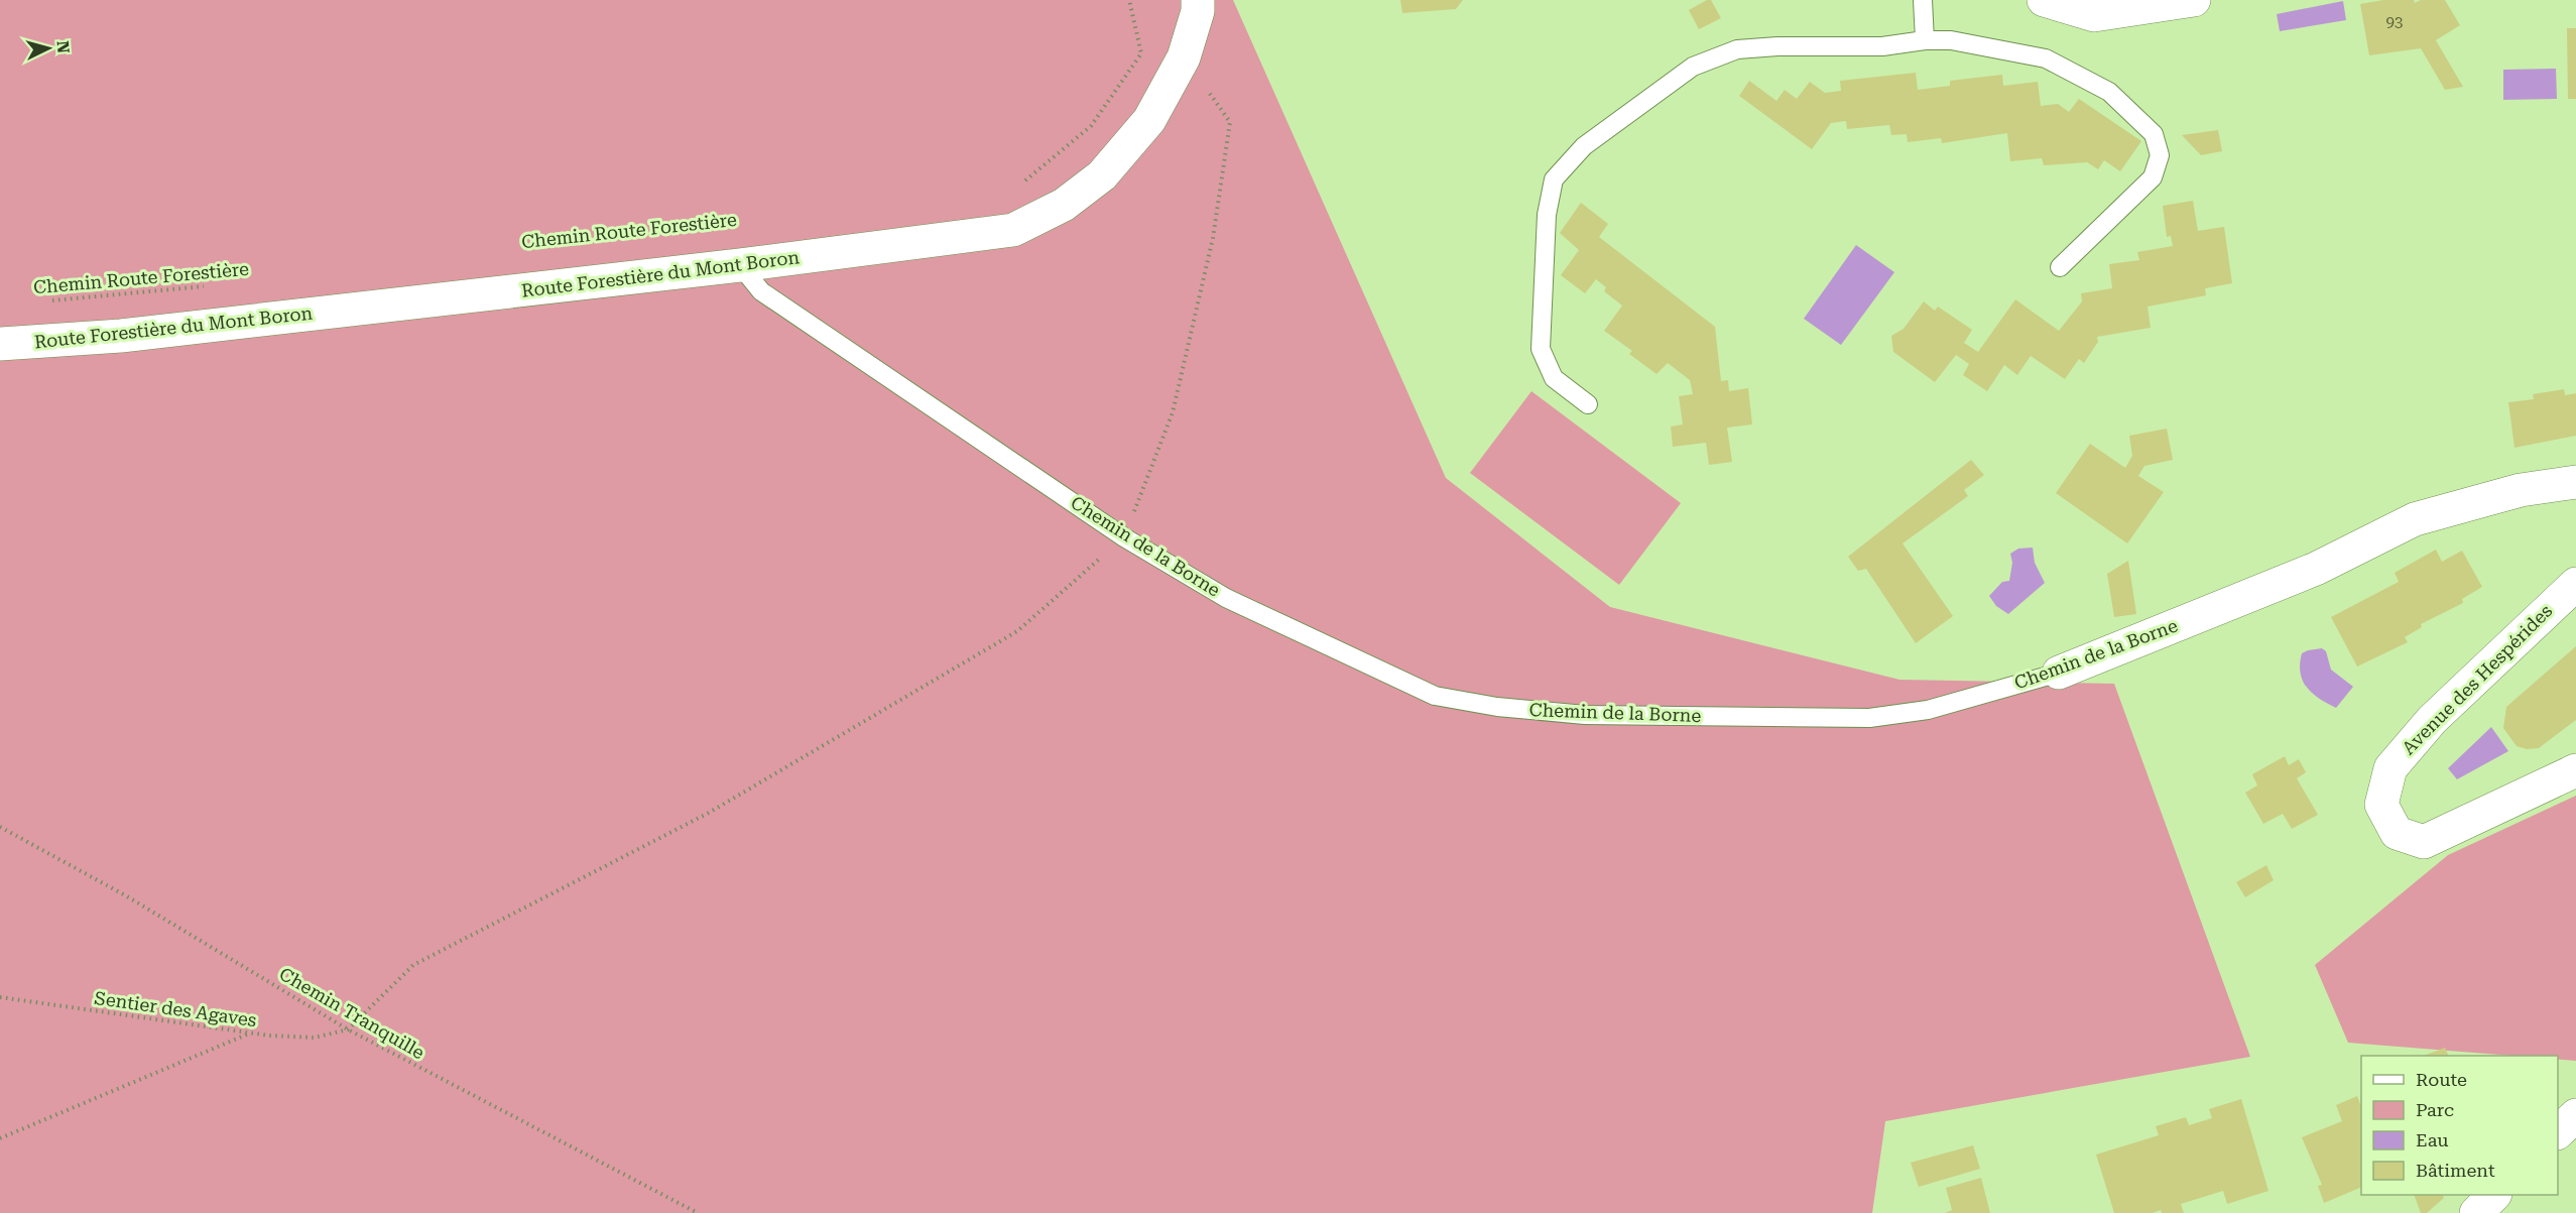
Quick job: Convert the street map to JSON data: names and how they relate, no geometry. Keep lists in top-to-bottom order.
{
  "streets": {
    "street": ["Route Forestière du Mont Boron", "Chemin de la Borne", "Avenue des Hespérides"],
    "path": ["Chemin Route Forestière", "Sentier des Agaves", "Chemin Tranquille"]
  },
  "crossings": [
    ["Route Forestière du Mont Boron", "Chemin de la Borne"],
    ["Sentier des Agaves", "Chemin Tranquille"]
  ],
  "house_numbers": ["93"],
  "legend": [
    "Route",
    "Parc",
    "Eau",
    "Bâtiment"
  ],
  "north": "right"
}
